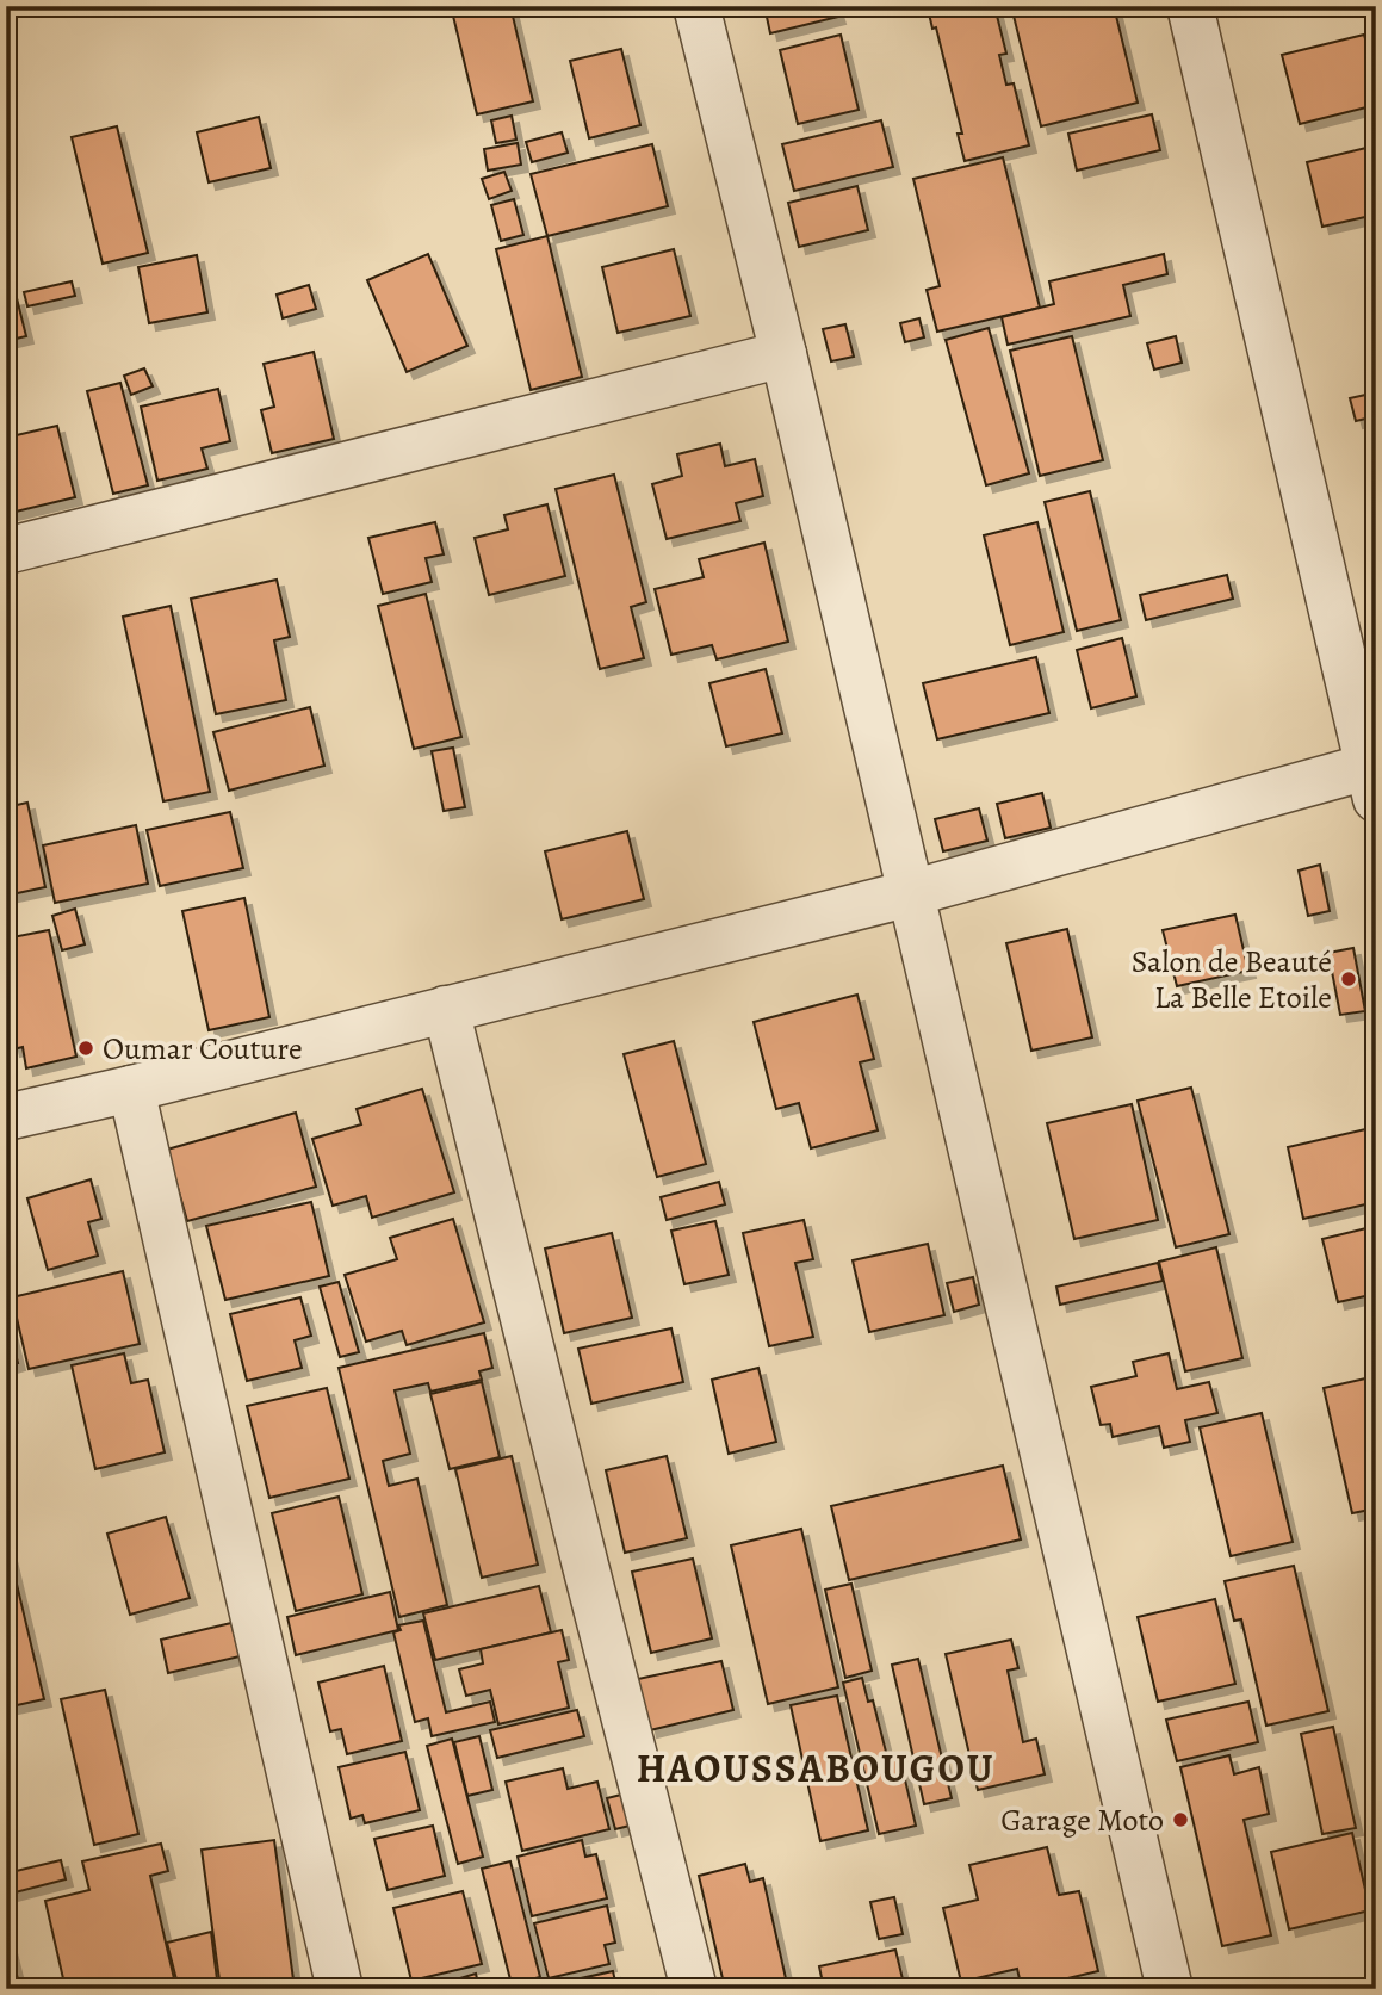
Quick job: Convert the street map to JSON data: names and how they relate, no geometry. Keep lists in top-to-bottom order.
{
  "districts": ["HAOUSSABOUGOU"],
  "places": ["Salon de Beauté La Belle Etoile", "Oumar Couture", "Garage Moto"]
}
